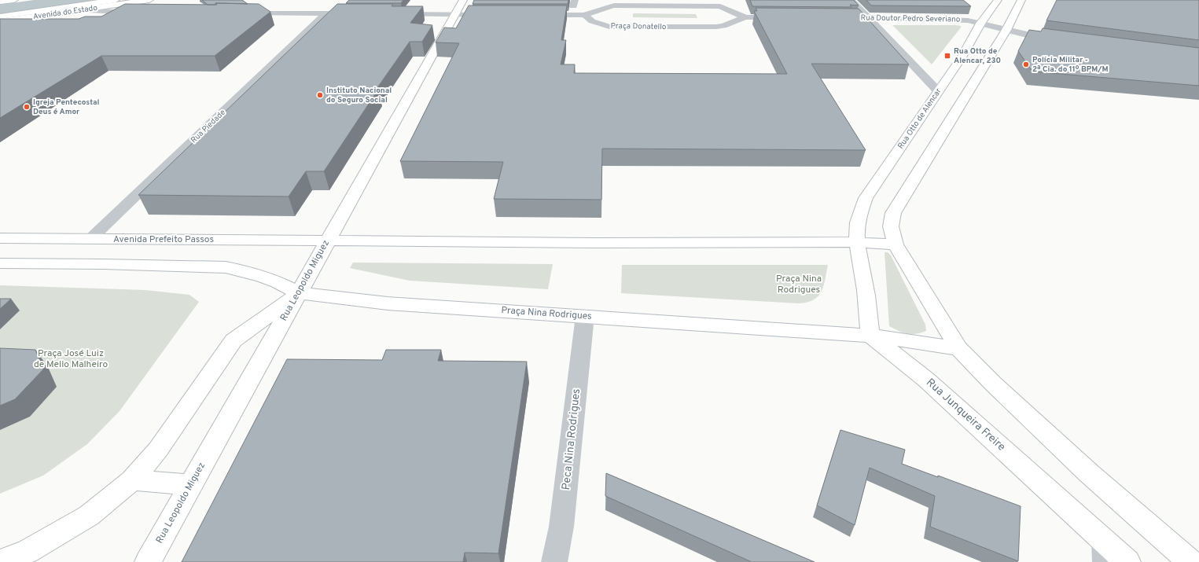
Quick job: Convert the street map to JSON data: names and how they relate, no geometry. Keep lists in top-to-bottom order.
{
  "streets": {
    "main road": [
      "Avenida do Estado",
      "Rua Otto de Alencar",
      "Avenida Prefeito Passos",
      "Rua Leopoldo Miguez",
      "Praça Nina Rodrigues",
      "Rua Junqueira Freire"
    ],
    "street": [
      "Rua Doutor Pedro Severiano",
      "Praça Donatello",
      "Rua Piedade",
      "Peca Nina Rodrigues"
    ]
  },
  "crossings": [
    ["Rua Doutor Pedro Severiano", "Rua Otto de Alencar"],
    ["Rua Piedade", "Avenida Prefeito Passos"],
    ["Avenida Prefeito Passos", "Rua Leopoldo Miguez"],
    ["Rua Leopoldo Miguez", "Praça Nina Rodrigues"],
    ["Praça Nina Rodrigues", "Rua Junqueira Freire"],
    ["Praça Nina Rodrigues", "Peca Nina Rodrigues"]
  ],
  "parks": ["Praça Nina Rodrigues", "Praça José Luiz de Mello Malheiro"],
  "places": {
    "transit": ["Rua Otto de Alencar, 230"],
    "other": ["Polícia Militar - 2ª Cia. do 11º BPM/M", "Instituto Nacional do Seguro Social", "Igreja Pentecostal Deus é Amor"]
  }
}
